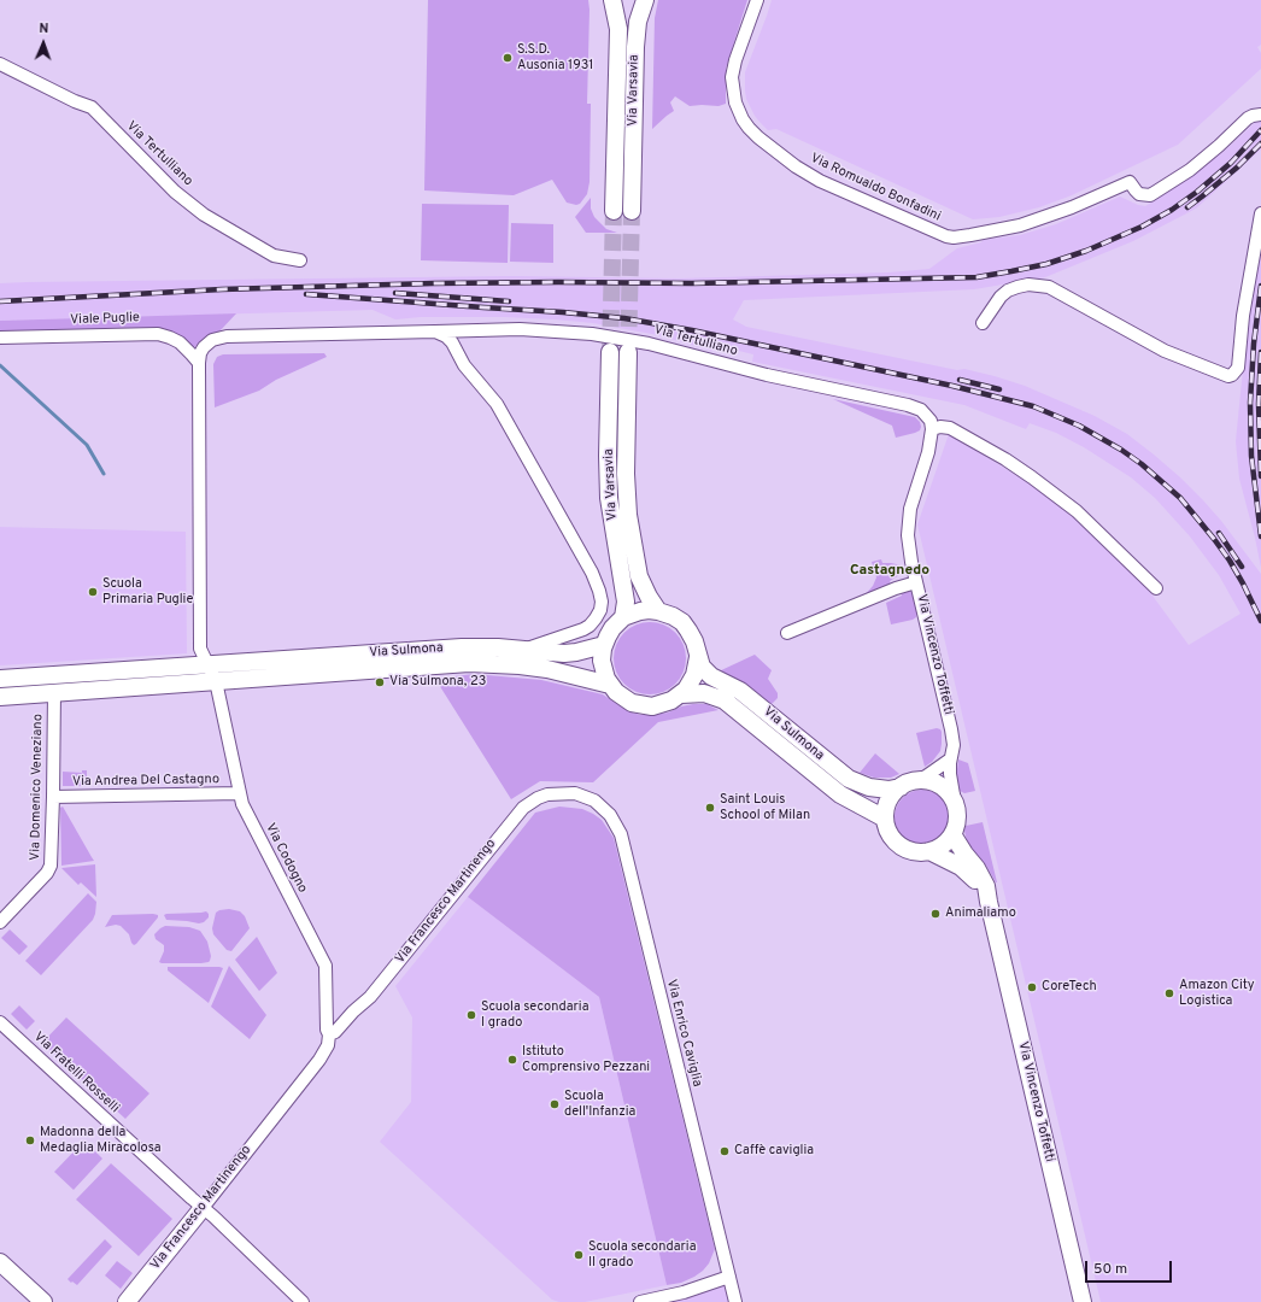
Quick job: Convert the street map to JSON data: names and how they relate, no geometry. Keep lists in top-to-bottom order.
{
  "streets": {
    "street": [
      "Via Varsavia",
      "Via Tertulliano",
      "Via Romualdo Bonfadini",
      "Viale Puglie",
      "Via Sulmona",
      "Via Vincenzo Toffetti",
      "Via Andrea Del Castagno",
      "Via Domenico Veneziano",
      "Via Codogno",
      "Via Francesco Martinengo",
      "Via Enrico Caviglia",
      "Via Fratelli Rosselli"
    ]
  },
  "crossings": [
    ["Via Varsavia", "Via Sulmona"],
    ["Via Tertulliano", "Viale Puglie"],
    ["Via Tertulliano", "Via Vincenzo Toffetti"],
    ["Via Sulmona", "Via Vincenzo Toffetti"],
    ["Via Sulmona", "Via Domenico Veneziano"],
    ["Via Sulmona", "Via Codogno"],
    ["Via Andrea Del Castagno", "Via Domenico Veneziano"],
    ["Via Andrea Del Castagno", "Via Codogno"],
    ["Via Codogno", "Via Francesco Martinengo"],
    ["Via Francesco Martinengo", "Via Enrico Caviglia"],
    ["Via Francesco Martinengo", "Via Fratelli Rosselli"]
  ],
  "districts": ["Castagnedo"],
  "places": [
    "S.S.D. Ausonia 1931",
    "Scuola Primaria Puglie",
    "Via Sulmona, 23",
    "Saint Louis School of Milan",
    "Animaliamo",
    "CoreTech",
    "Amazon City Logistica",
    "Scuola secondaria I grado",
    "Istituto Comprensivo Pezzani",
    "Scuola dell'Infanzia",
    "Madonna della Medaglia Miracolosa",
    "Caffè caviglia",
    "Scuola secondaria II grado"
  ],
  "scale_bar": "50 m",
  "north": "top"
}
